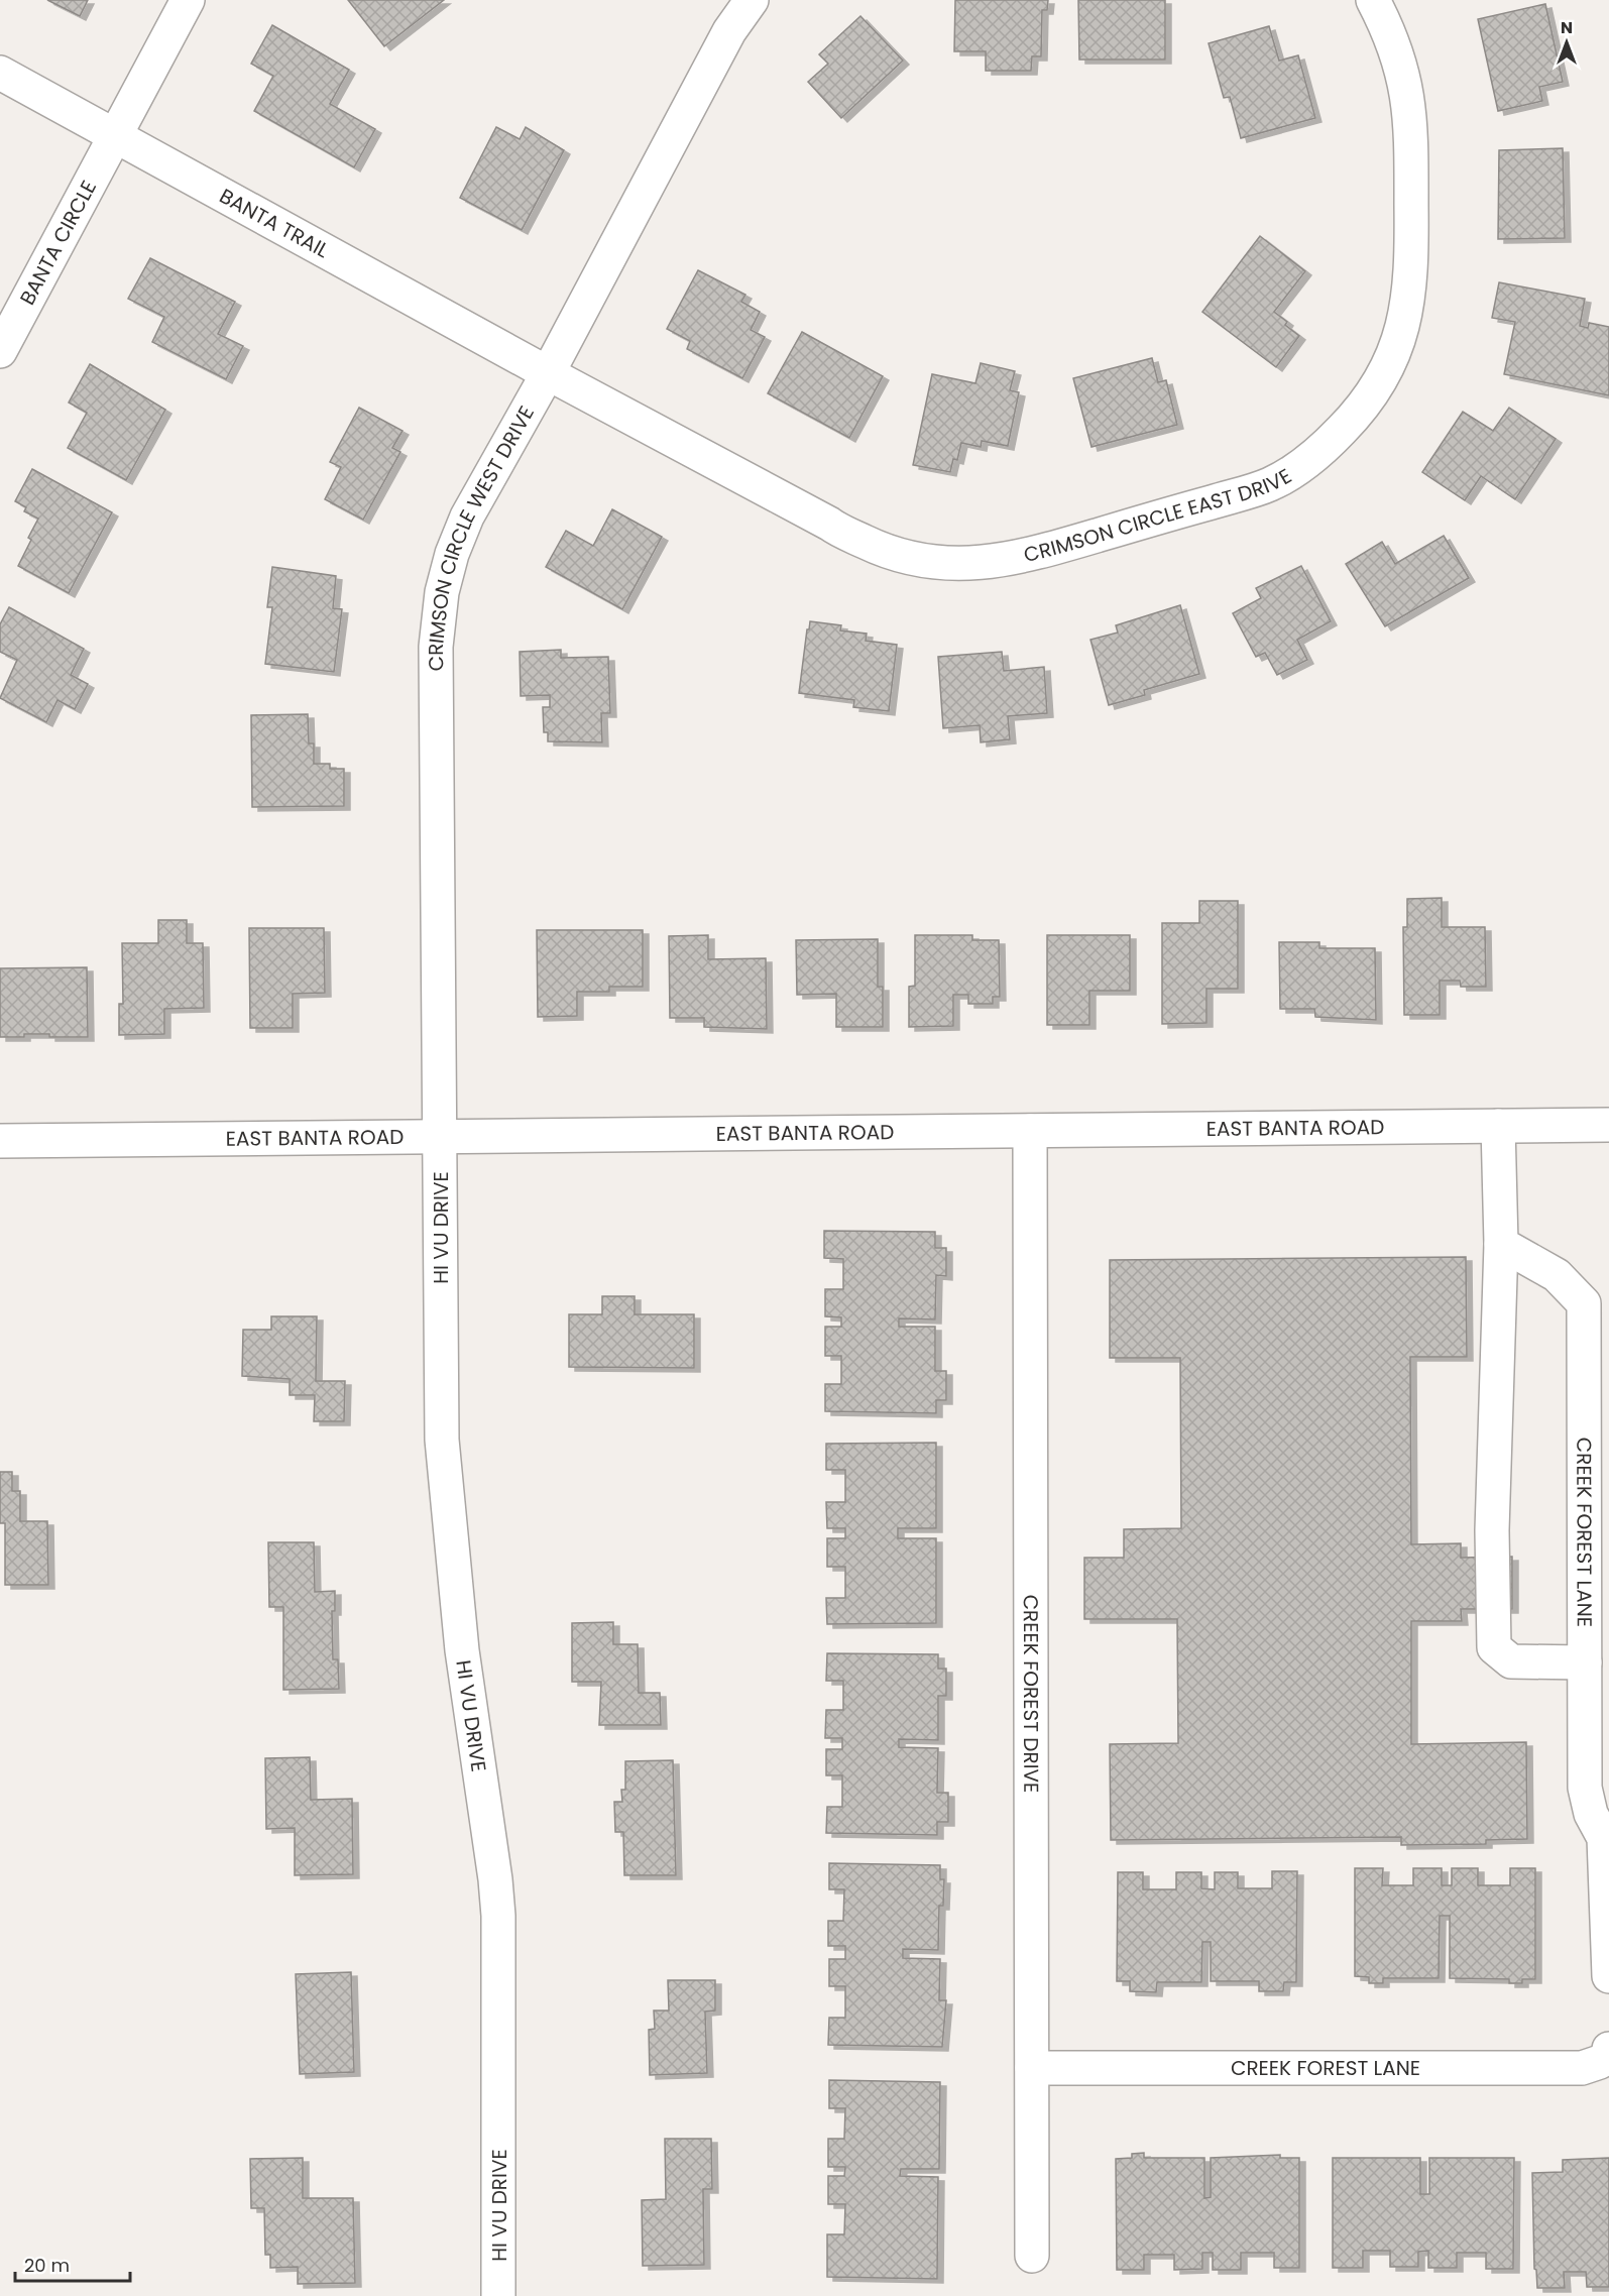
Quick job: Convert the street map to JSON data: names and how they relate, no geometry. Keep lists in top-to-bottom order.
{
  "streets": {
    "street": [
      "BANTA TRAIL",
      "BANTA CIRCLE",
      "CRIMSON CIRCLE EAST DRIVE",
      "CRIMSON CIRCLE WEST DRIVE",
      "EAST BANTA ROAD",
      "HI VU DRIVE",
      "CREEK FOREST LANE",
      "CREEK FOREST DRIVE"
    ]
  },
  "crossings": [
    ["BANTA TRAIL", "BANTA CIRCLE"],
    ["BANTA TRAIL", "CRIMSON CIRCLE EAST DRIVE"],
    ["BANTA TRAIL", "CRIMSON CIRCLE WEST DRIVE"],
    ["CRIMSON CIRCLE EAST DRIVE", "CRIMSON CIRCLE WEST DRIVE"],
    ["CRIMSON CIRCLE WEST DRIVE", "EAST BANTA ROAD"],
    ["CRIMSON CIRCLE WEST DRIVE", "HI VU DRIVE"],
    ["EAST BANTA ROAD", "HI VU DRIVE"],
    ["EAST BANTA ROAD", "CREEK FOREST DRIVE"],
    ["CREEK FOREST LANE", "CREEK FOREST DRIVE"]
  ],
  "scale_bar": "20 m",
  "north": "top"
}
